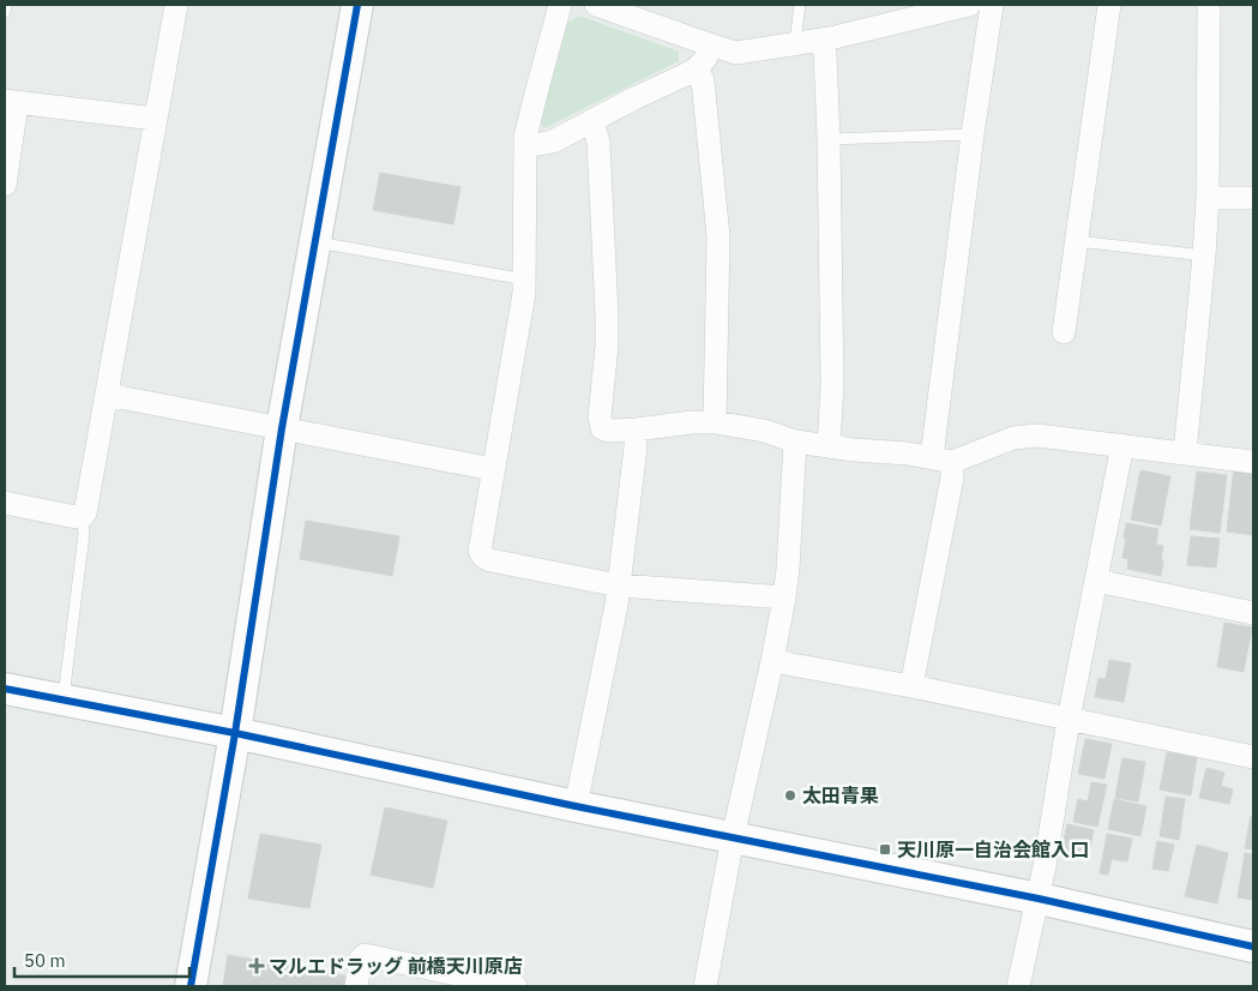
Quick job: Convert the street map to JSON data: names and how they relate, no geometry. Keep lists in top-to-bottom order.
{
  "places": {
    "other": ["太田青果"],
    "transit": ["天川原一自治会館入口"],
    "health": ["マルエドラッグ 前橋天川原店"]
  },
  "scale_bar": "50 m"
}
